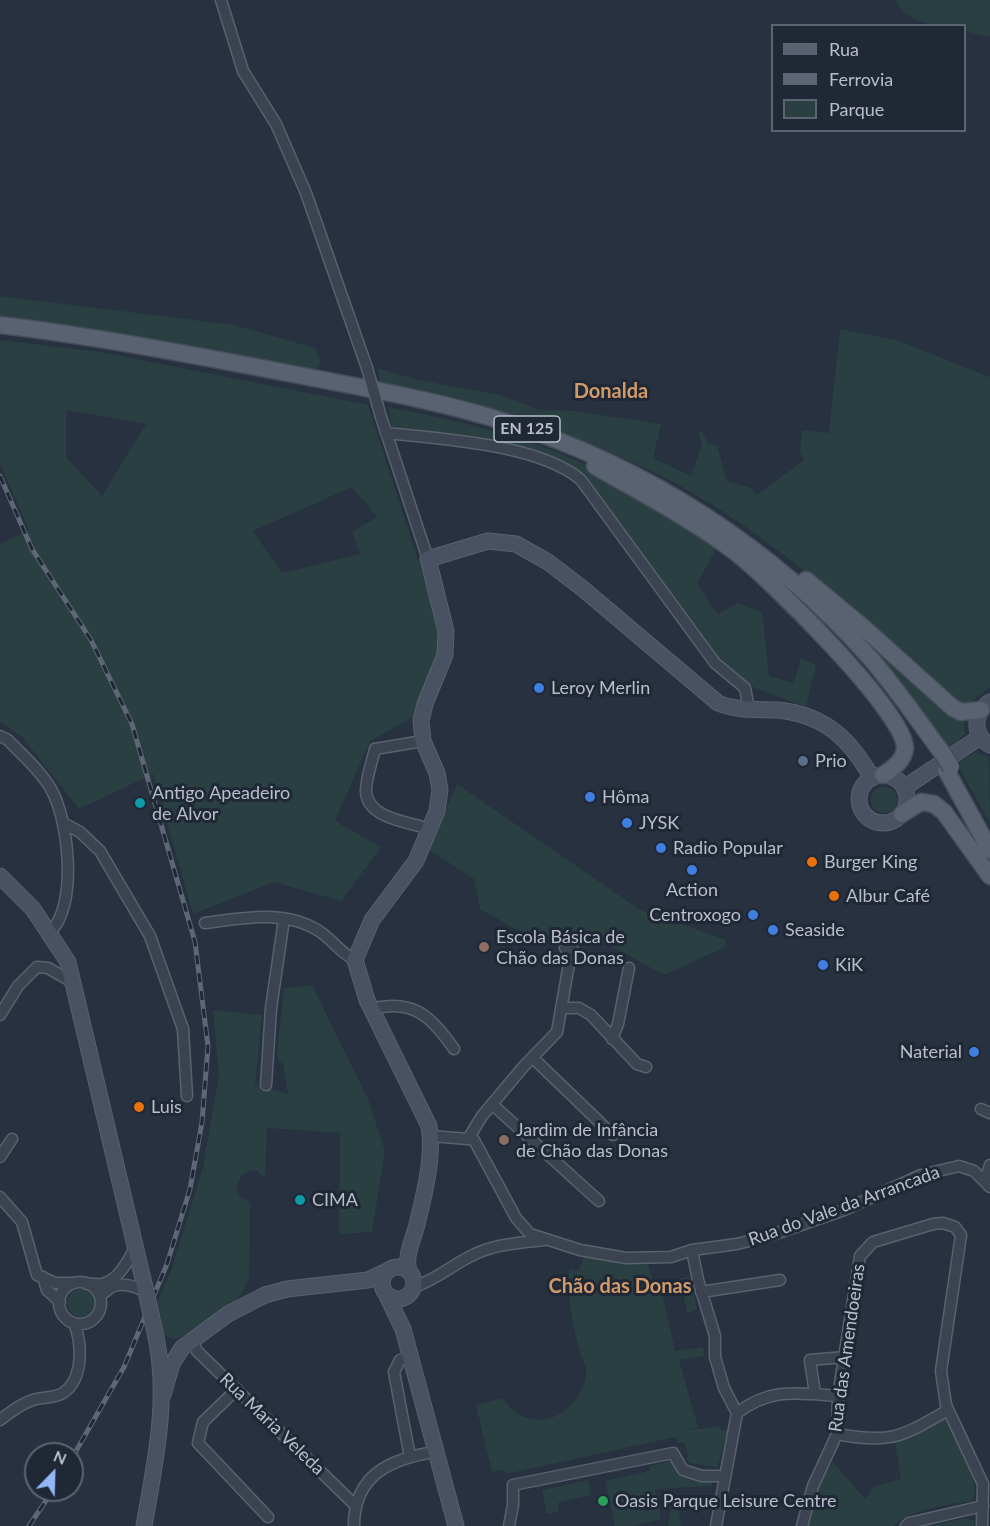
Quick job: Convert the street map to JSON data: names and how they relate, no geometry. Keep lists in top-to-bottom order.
{
  "streets": {
    "main road": ["EN 125"],
    "street": ["Rua do Vale da Arrancada", "Rua das Amendoeiras", "Rua Maria Veleda"]
  },
  "districts": ["Donalda", "Chão das Donas"],
  "places": [
    "Leroy Merlin",
    "Prio",
    "Hôma",
    "Antigo Apeadeiro de Alvor",
    "JYSK",
    "Radio Popular",
    "Burger King",
    "Action",
    "Albur Café",
    "Centroxogo",
    "Seaside",
    "Escola Básica de Chão das Donas",
    "KiK",
    "Naterial",
    "Luis",
    "Jardim de Infância de Chão das Donas",
    "CIMA",
    "Oasis Parque Leisure Centre"
  ],
  "legend": ["Rua", "Ferrovia", "Parque"],
  "north": "top right"
}
